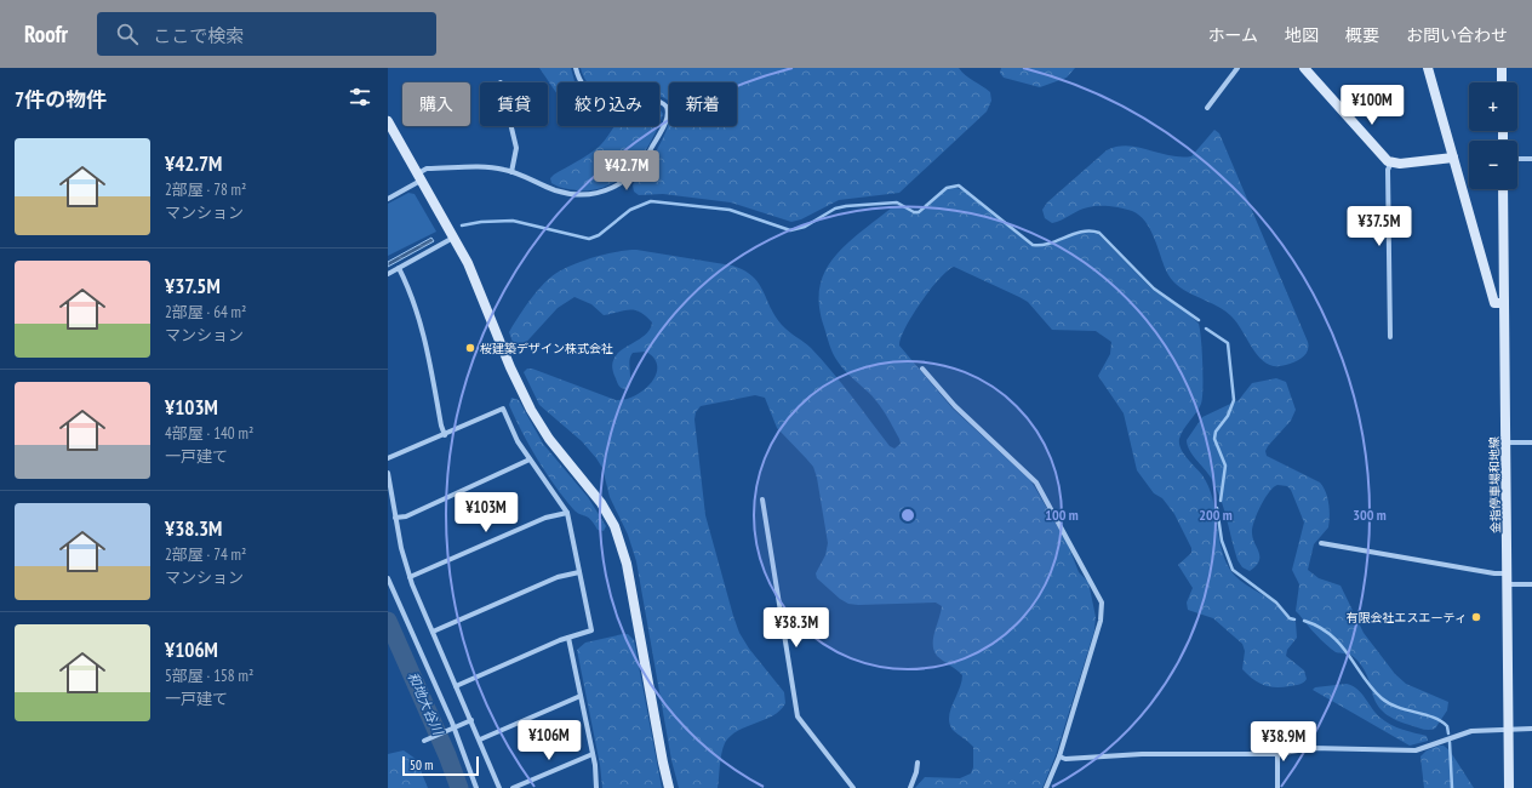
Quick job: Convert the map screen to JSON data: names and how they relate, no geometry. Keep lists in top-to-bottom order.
{
  "streets": {
    "street": ["金指停車場和地線"]
  },
  "water": ["和地大谷川"],
  "places": ["桜建築デザイン株式会社", "有限会社エスエーティ"],
  "scale_bar": "50 m",
  "page": {
    "header": "Roofr",
    "search": "ここで検索",
    "nav": [
      "ホーム",
      "地図",
      "概要",
      "お問い合わせ"
    ],
    "heading": "7件の物件",
    "map_buttons": ["+", "−"],
    "chip": [
      "購入",
      "賃貸",
      "絞り込み",
      "新着"
    ],
    "price": [
      "¥100M",
      "¥42.7M",
      "¥37.5M",
      "¥103M",
      "¥38.3M",
      "¥106M",
      "¥38.9M"
    ],
    "list": [
      {
        "name": "¥42.7M",
        "note": "2部屋 · 78 m² · マンション"
      },
      {
        "name": "¥37.5M",
        "note": "2部屋 · 64 m² · マンション"
      },
      {
        "name": "¥103M",
        "note": "4部屋 · 140 m² · 一戸建て"
      },
      {
        "name": "¥38.3M",
        "note": "2部屋 · 74 m² · マンション"
      },
      {
        "name": "¥106M",
        "note": "5部屋 · 158 m² · 一戸建て"
      }
    ],
    "scale": "50 m"
  },
  "rings": ["100 m", "200 m", "300 m"]
}
